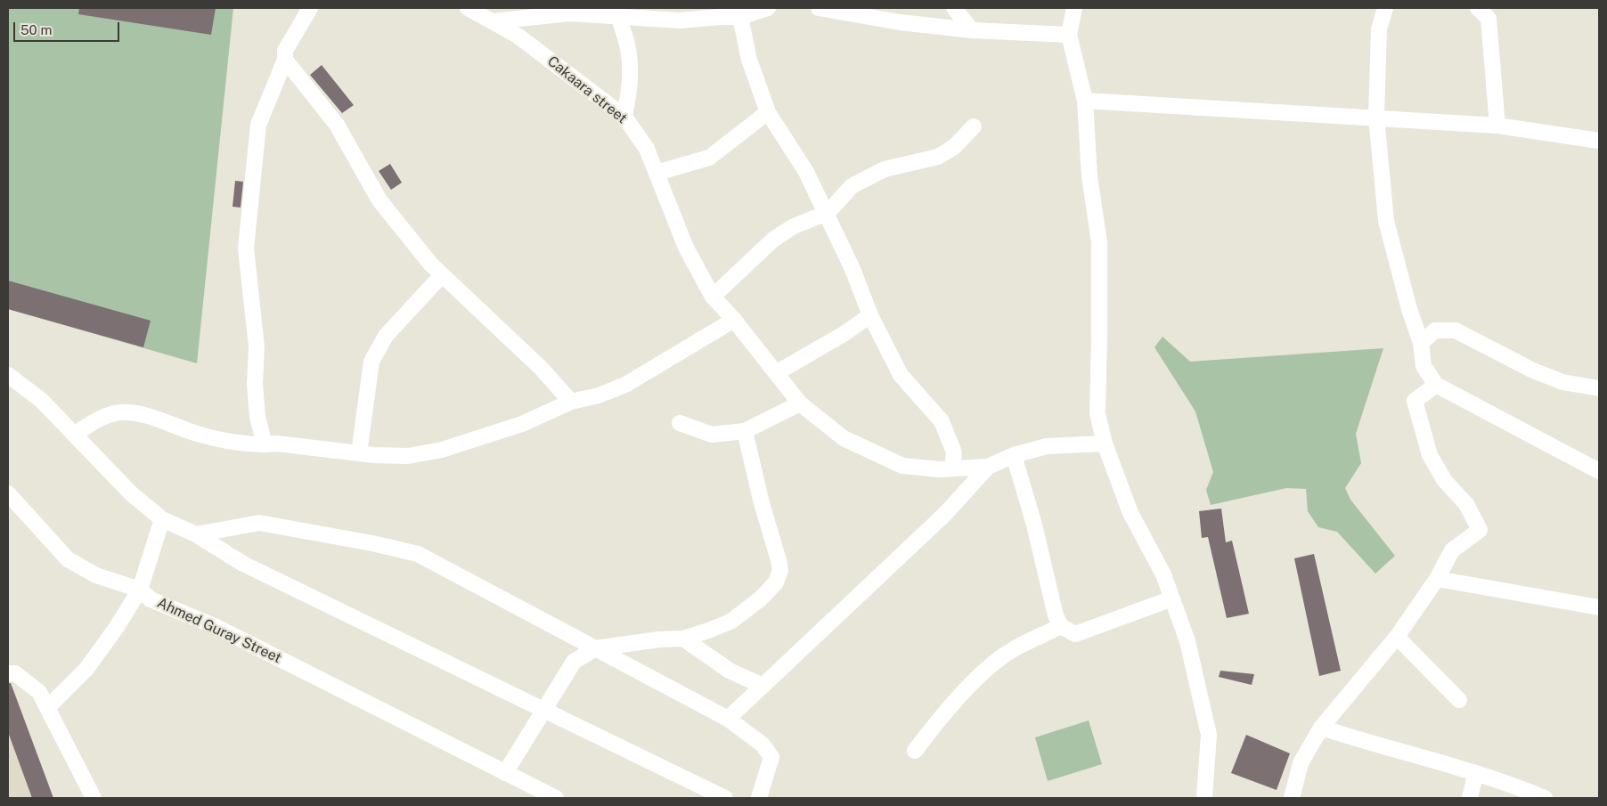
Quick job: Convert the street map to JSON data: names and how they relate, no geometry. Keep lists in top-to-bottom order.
{
  "streets": {
    "street": ["Cakaara street", "Ahmed Guray Street"]
  },
  "scale_bar": "50 m"
}
